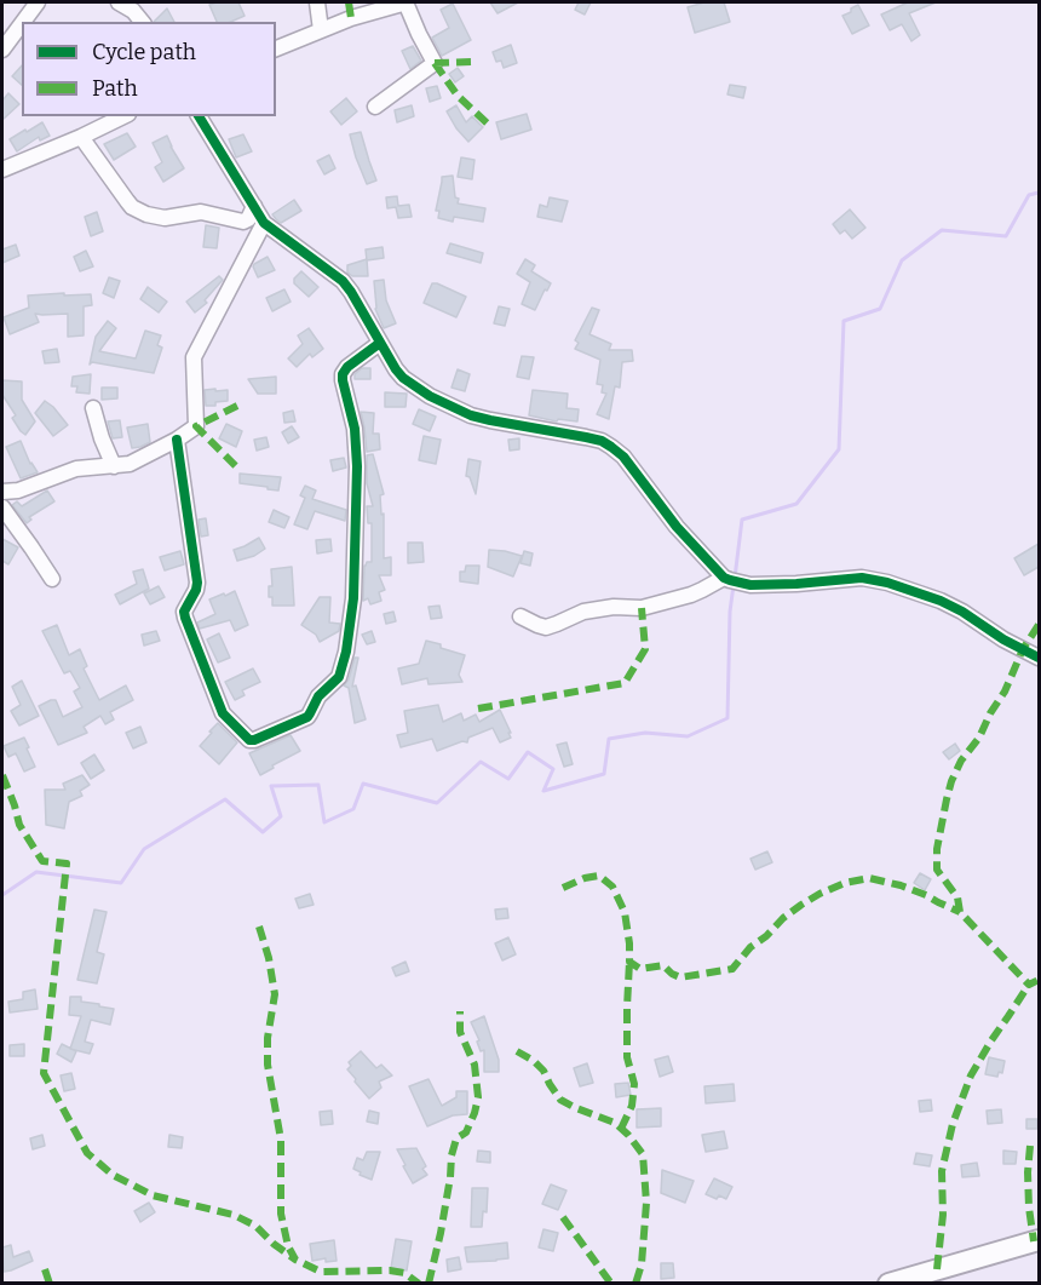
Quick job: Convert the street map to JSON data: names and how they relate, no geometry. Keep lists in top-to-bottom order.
{
  "legend": ["Cycle path", "Path"]
}
